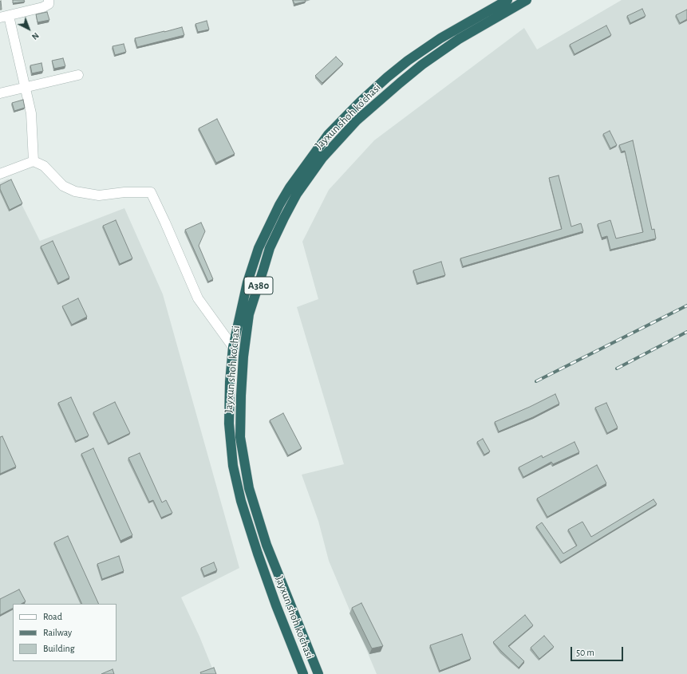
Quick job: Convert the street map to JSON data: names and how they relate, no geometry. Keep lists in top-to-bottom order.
{
  "streets": {
    "highway": ["Jayxun shoh ko'chasi", "A380"]
  },
  "legend": ["Road", "Railway", "Building"],
  "scale_bar": "50 m",
  "north": "bottom right"
}
